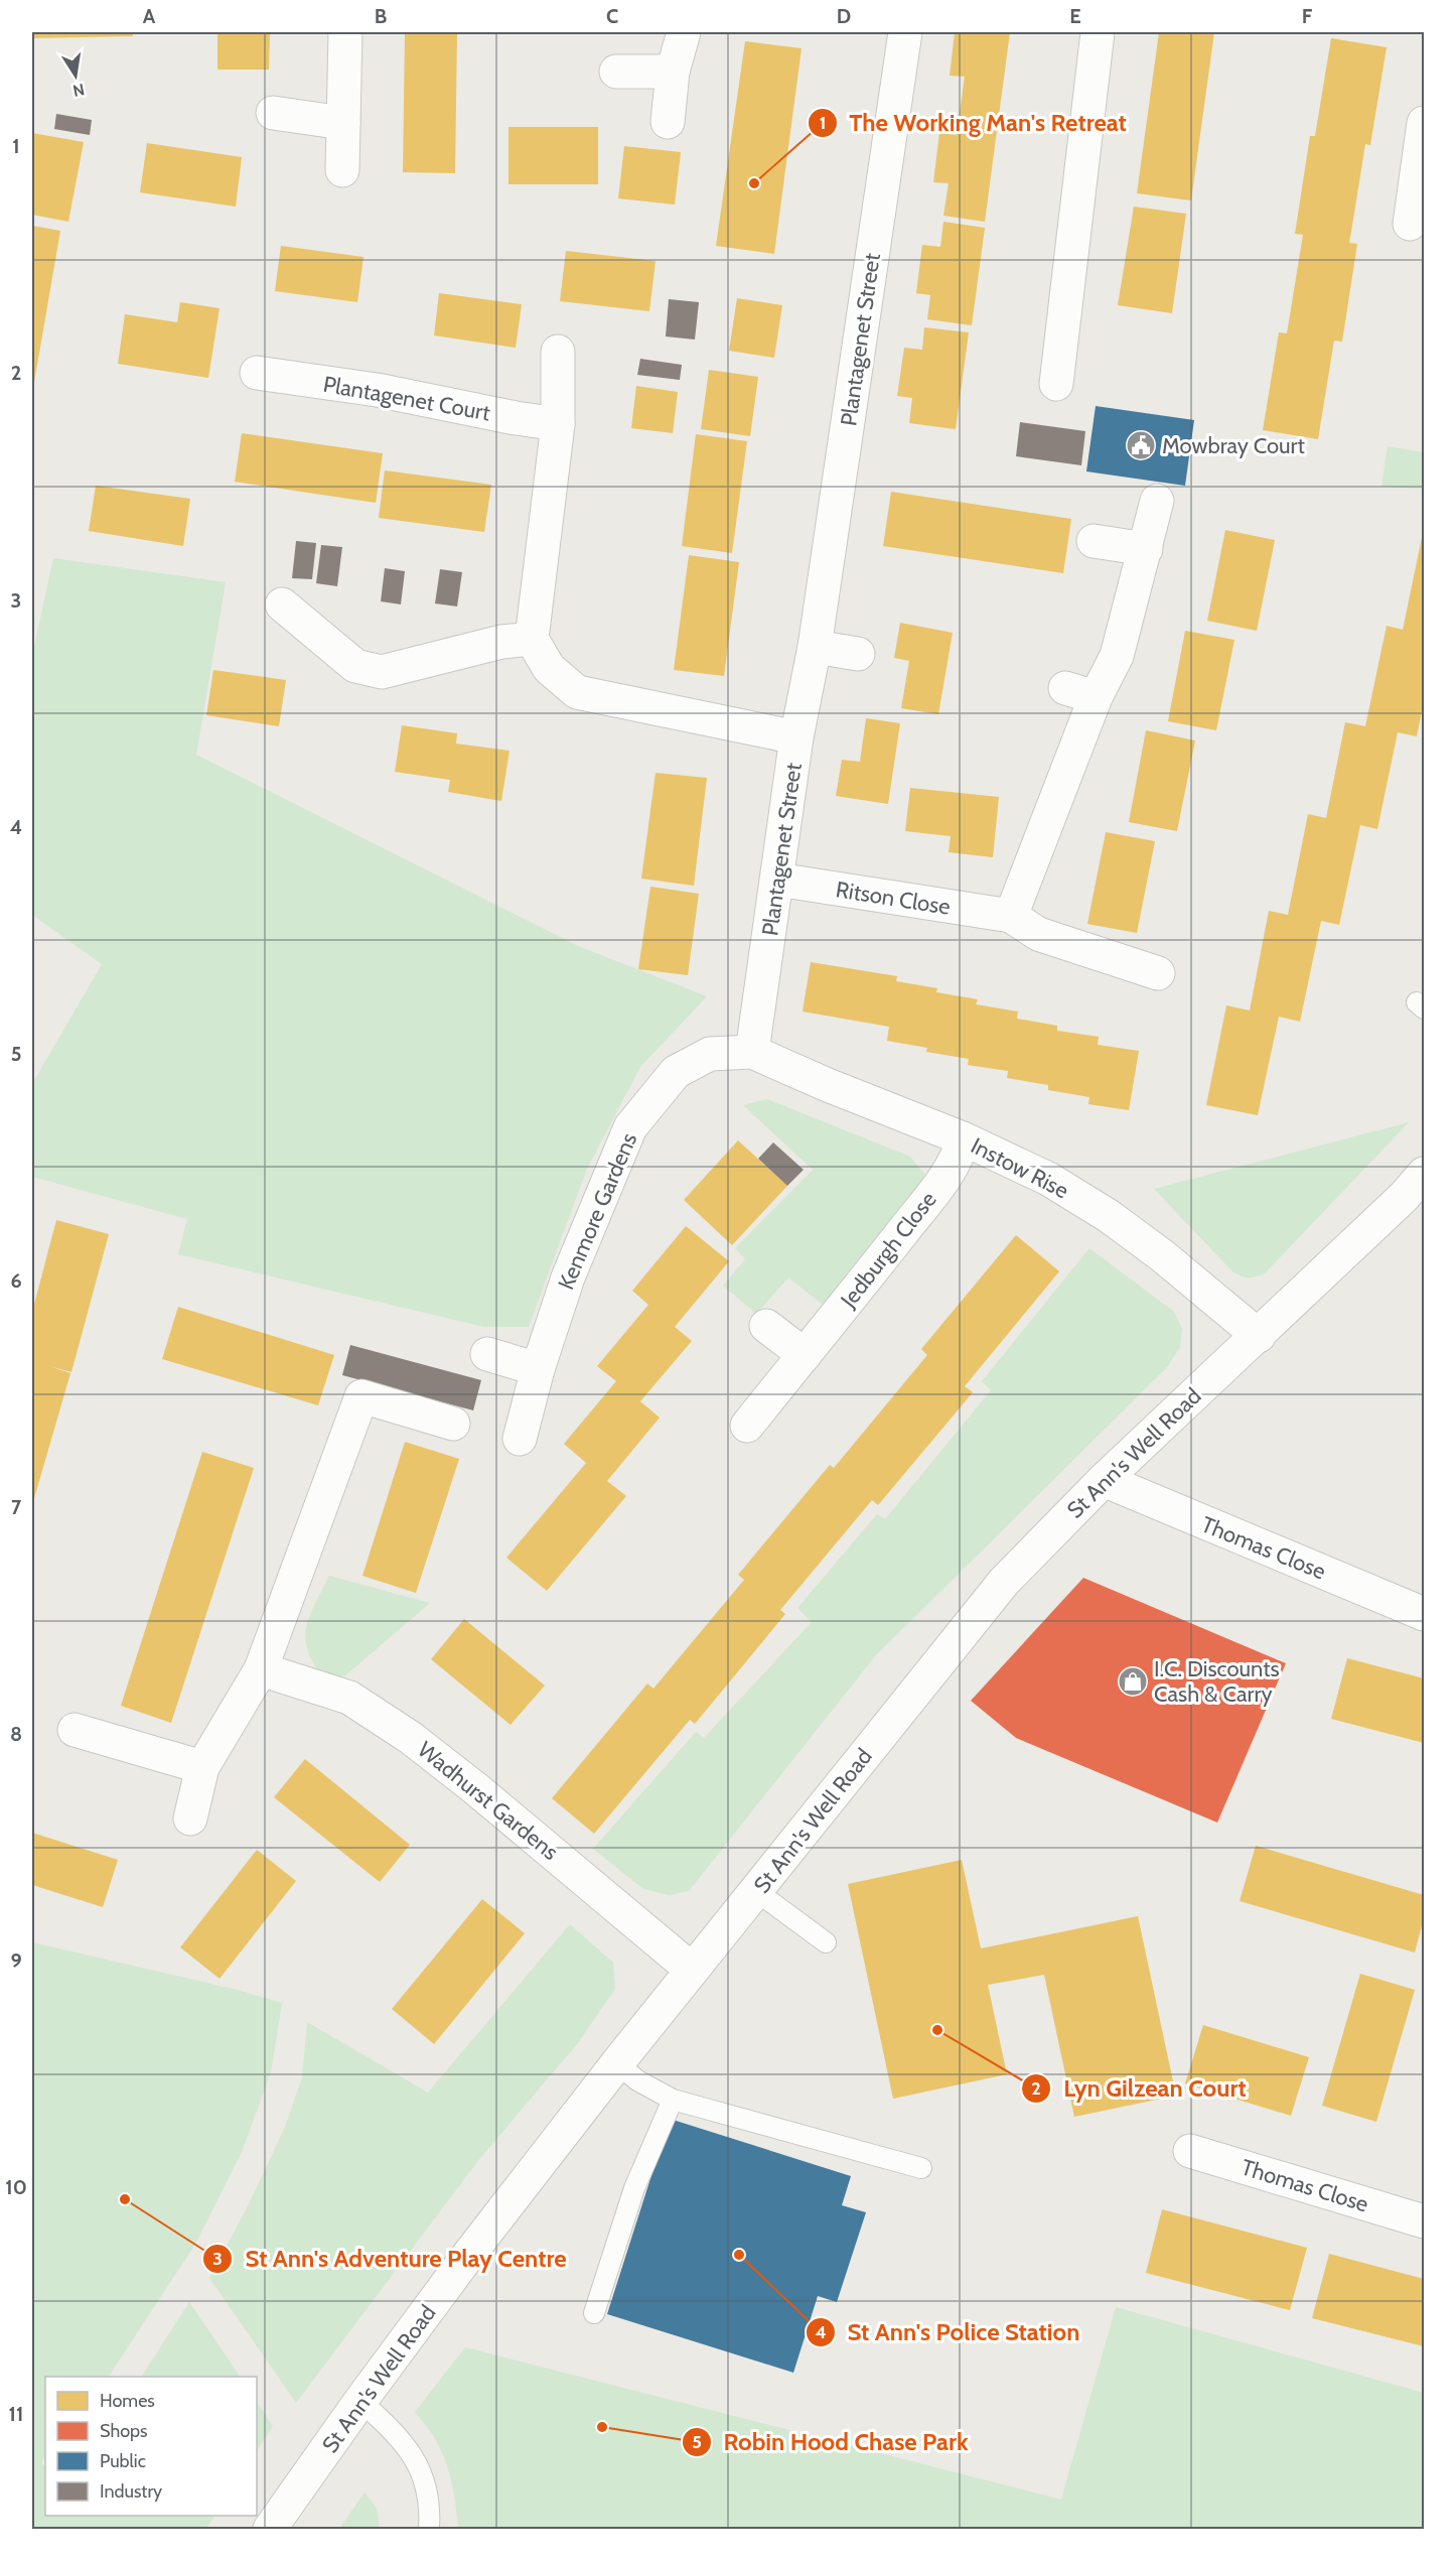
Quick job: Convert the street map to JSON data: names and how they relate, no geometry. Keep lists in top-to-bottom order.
{
  "streets": {
    "street": [
      "Plantagenet Street",
      "Plantagenet Court",
      "Ritson Close",
      "Instow Rise",
      "Kenmore Gardens",
      "Jedburgh Close",
      "St Ann's Well Road",
      "Thomas Close",
      "Wadhurst Gardens"
    ]
  },
  "crossings": [
    ["Plantagenet Street", "Ritson Close"],
    ["Plantagenet Street", "Instow Rise"],
    ["Plantagenet Street", "Kenmore Gardens"],
    ["Instow Rise", "Kenmore Gardens"],
    ["Instow Rise", "Jedburgh Close"],
    ["Instow Rise", "St Ann's Well Road"],
    ["St Ann's Well Road", "Thomas Close"],
    ["St Ann's Well Road", "Wadhurst Gardens"]
  ],
  "places": {
    "other": [
      "The Working Man's Retreat",
      "Lyn Gilzean Court",
      "St Ann's Adventure Play Centre",
      "St Ann's Police Station",
      "Robin Hood Chase Park"
    ],
    "public building": ["Mowbray Court"],
    "shop": ["I.C. Discounts Cash & Carry"]
  },
  "legend": [
    "Homes",
    "Shops",
    "Public",
    "Industry"
  ],
  "north": "bottom",
  "grid": {
    "columns": [
      "A",
      "B",
      "C",
      "D",
      "E",
      "F"
    ],
    "rows": [
      "1",
      "2",
      "3",
      "4",
      "5",
      "6",
      "7",
      "8",
      "9",
      "10",
      "11"
    ]
  }
}
